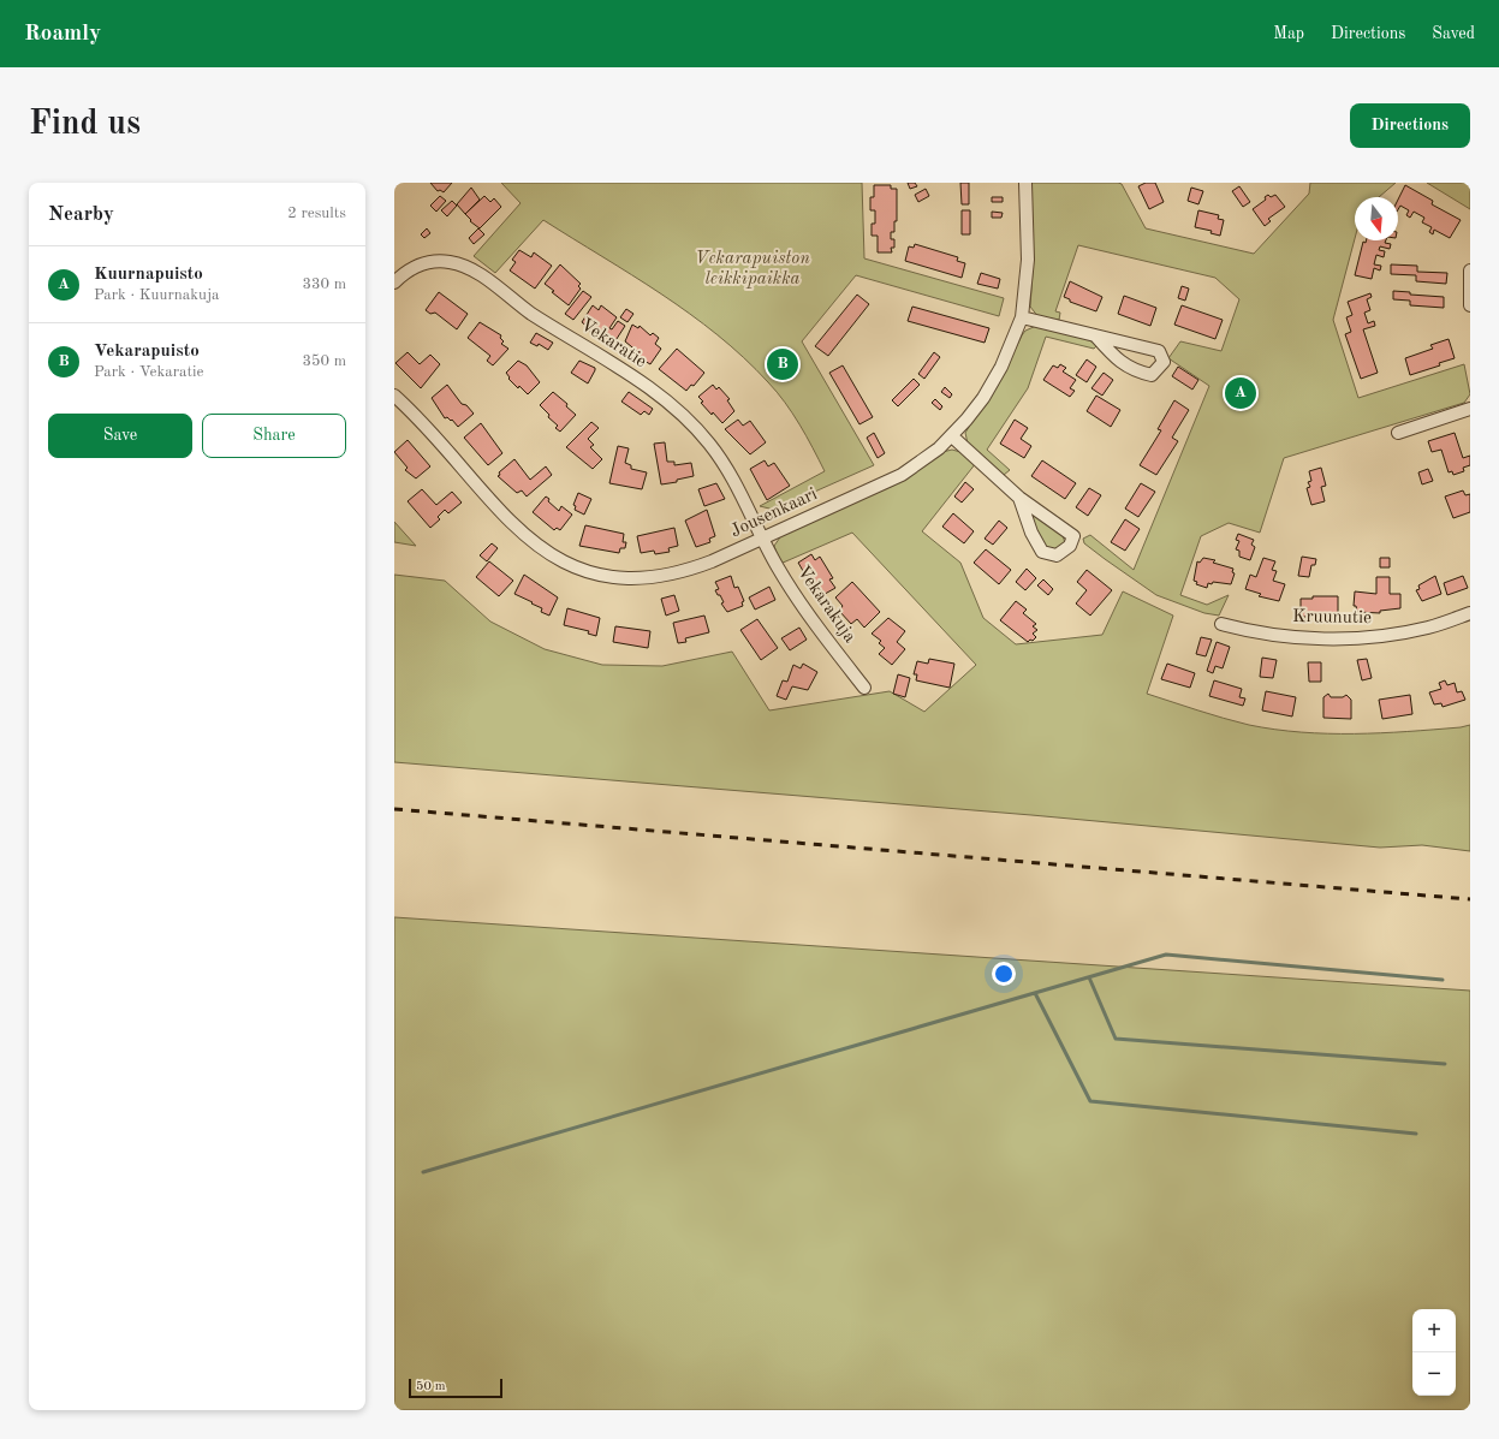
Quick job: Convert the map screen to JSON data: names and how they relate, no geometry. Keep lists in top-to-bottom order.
{
  "streets": {
    "street": [
      "Vekaratie",
      "Jousenkaari",
      "Vekarakuja",
      "Kruunutie"
    ]
  },
  "crossings": [
    ["Vekaratie", "Jousenkaari"],
    ["Vekaratie", "Vekarakuja"],
    ["Jousenkaari", "Vekarakuja"]
  ],
  "parks": ["Vekarapuiston leikkipaikka"],
  "scale_bar": "50 m",
  "north": "bottom",
  "page": {
    "header": "Roamly",
    "nav": ["Map", "Directions", "Saved"],
    "buttons": [
      "Directions",
      ["Save", "Share"]
    ],
    "title": "Find us",
    "heading": ["Nearby", "2 results"],
    "list": [
      {
        "mark": "A",
        "name": "Kuurnapuisto",
        "note": "Park · Kuurnakuja",
        "value": "330 m"
      },
      {
        "mark": "B",
        "name": "Vekarapuisto",
        "note": "Park · Vekaratie",
        "value": "350 m"
      }
    ],
    "pins": ["B", "A"],
    "map_buttons": ["+", "−"],
    "scale": "50 m"
  }
}
